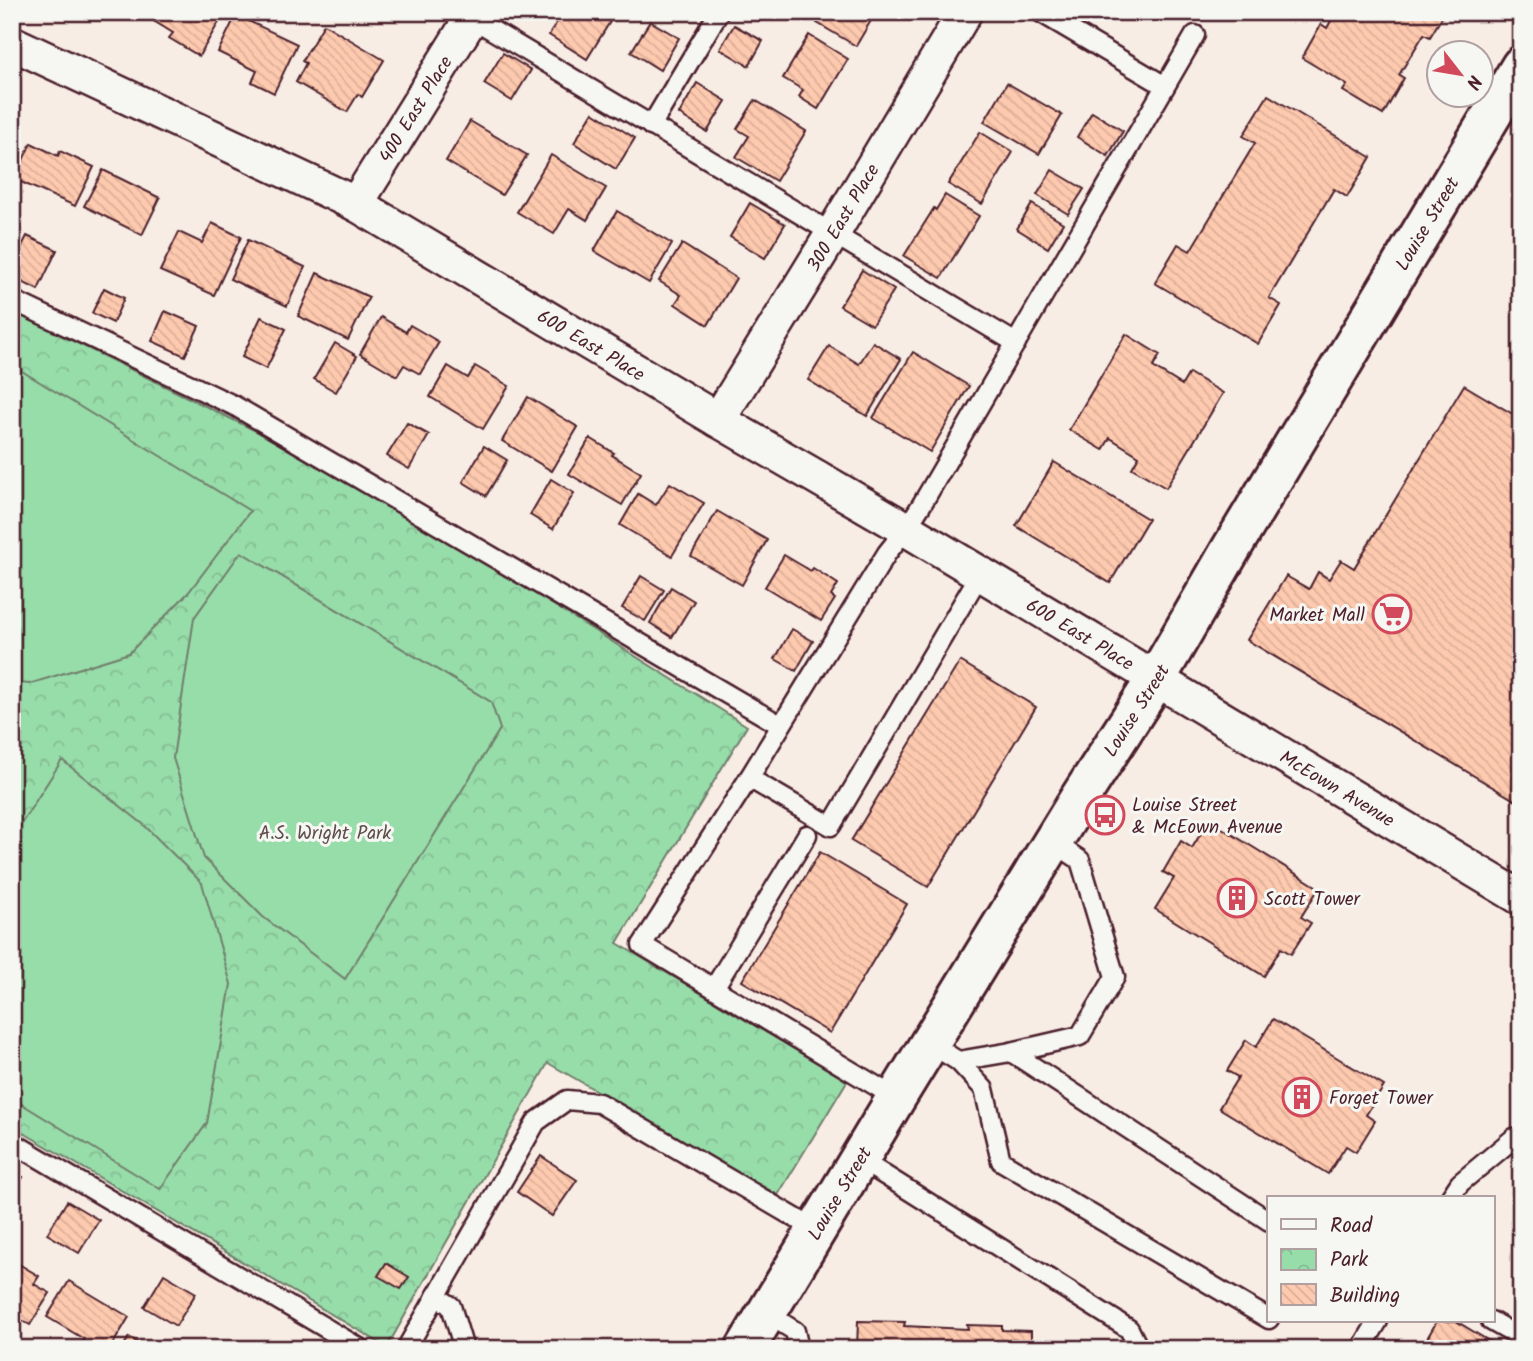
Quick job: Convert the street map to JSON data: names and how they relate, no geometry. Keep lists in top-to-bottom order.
{
  "streets": {
    "street": [
      "400 East Place",
      "300 East Place",
      "Louise Street",
      "600 East Place",
      "McEown Avenue"
    ]
  },
  "crossings": [
    ["400 East Place", "600 East Place"],
    ["300 East Place", "600 East Place"],
    ["Louise Street", "600 East Place"],
    ["Louise Street", "McEown Avenue"],
    ["600 East Place", "McEown Avenue"]
  ],
  "parks": ["A.S. Wright Park"],
  "places": {
    "supermarket": ["Market Mall"],
    "bus stop": ["Louise Street & McEown Avenue"],
    "building": ["Scott Tower", "Forget Tower"]
  },
  "legend": ["Road", "Park", "Building"],
  "north": "bottom right"
}
